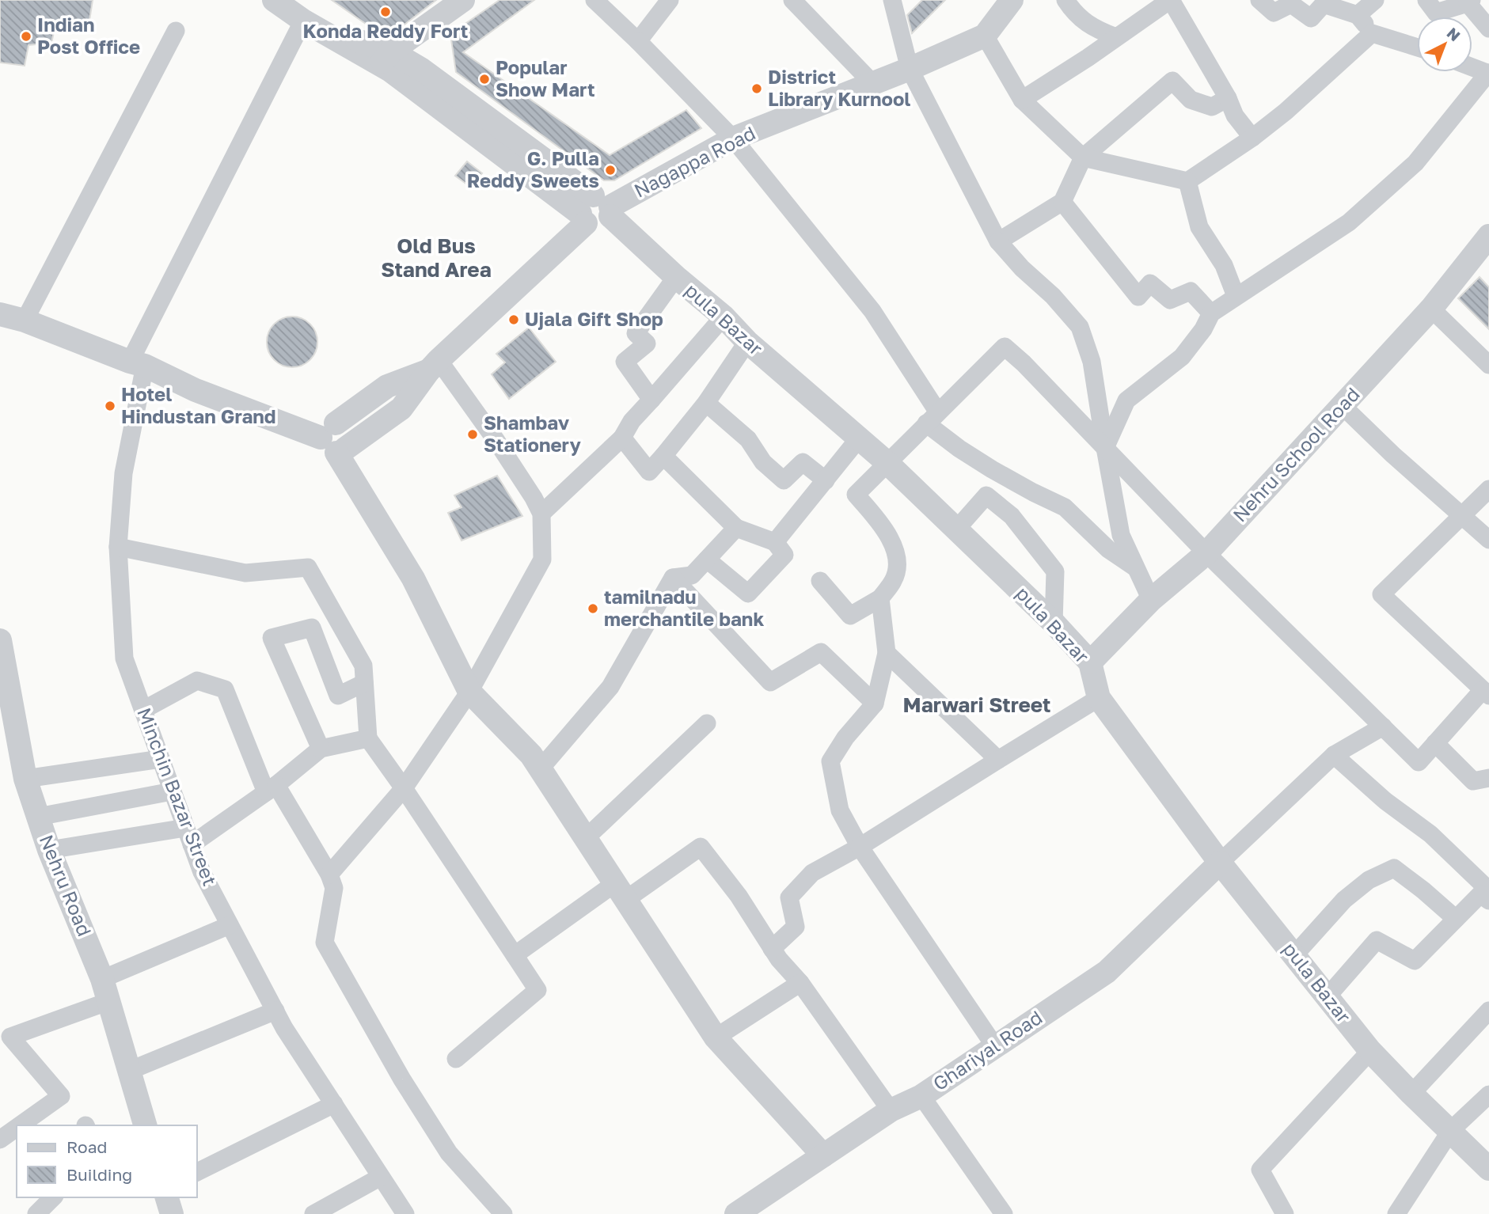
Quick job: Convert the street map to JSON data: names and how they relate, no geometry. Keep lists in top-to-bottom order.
{
  "streets": {
    "street": [
      "Nagappa Road",
      "pula Bazar",
      "Nehru School Road",
      "Minchin Bazar Street",
      "Nehru Road",
      "Ghariyal Road"
    ]
  },
  "crossings": [
    ["Nagappa Road", "pula Bazar"],
    ["pula Bazar", "Nehru School Road"],
    ["pula Bazar", "Minchin Bazar Street"],
    ["pula Bazar", "Ghariyal Road"]
  ],
  "districts": ["Old Bus Stand Area", "Marwari Street"],
  "places": [
    "Konda Reddy Fort",
    "Indian Post Office",
    "Popular Show Mart",
    "District Library Kurnool",
    "G. Pulla Reddy Sweets",
    "Ujala Gift Shop",
    "Hotel Hindustan Grand",
    "Shambav Stationery",
    "tamilnadu merchantile bank"
  ],
  "legend": ["Road", "Building"],
  "north": "top right"
}
